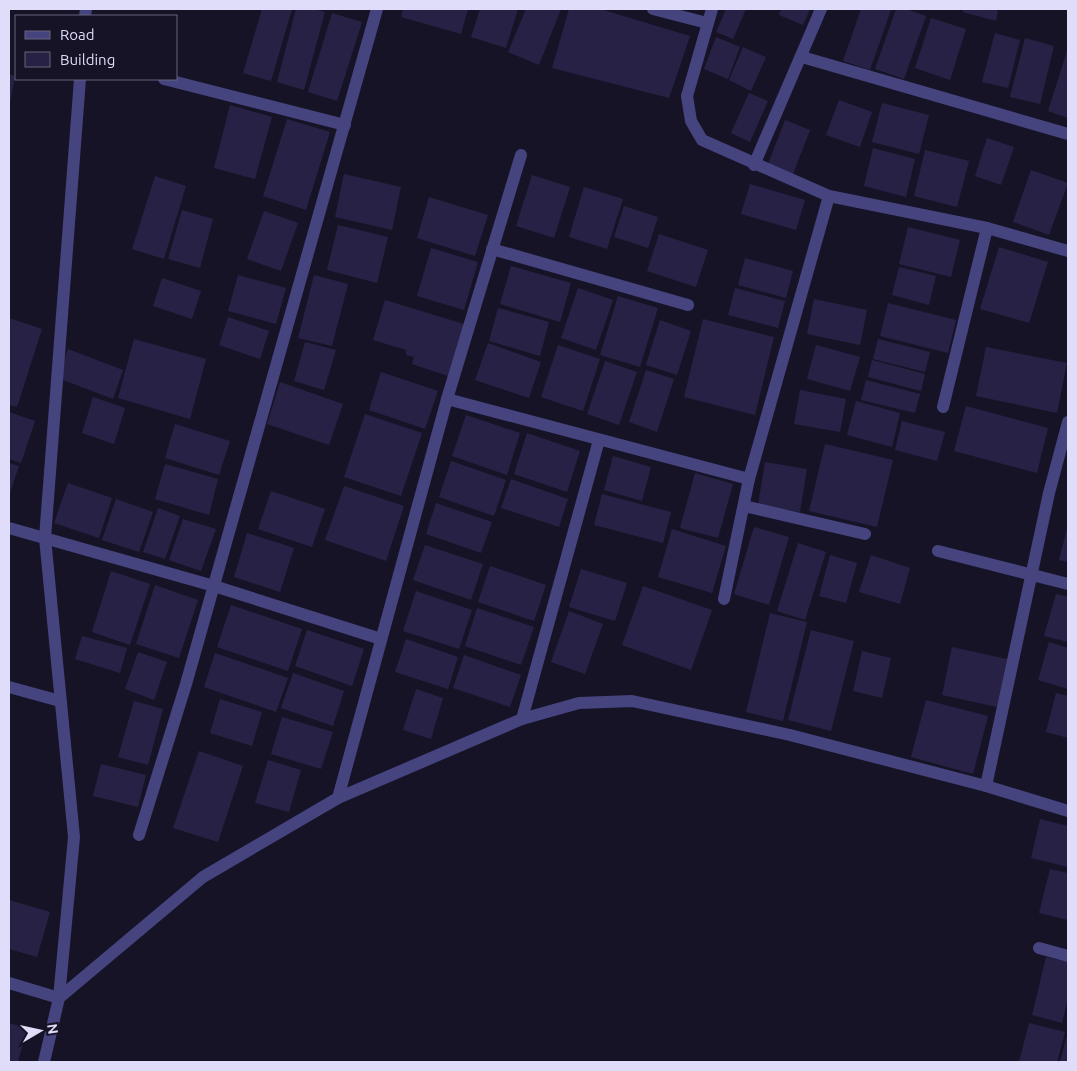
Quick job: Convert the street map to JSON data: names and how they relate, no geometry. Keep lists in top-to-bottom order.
{
  "legend": ["Road", "Building"],
  "north": "right"
}
